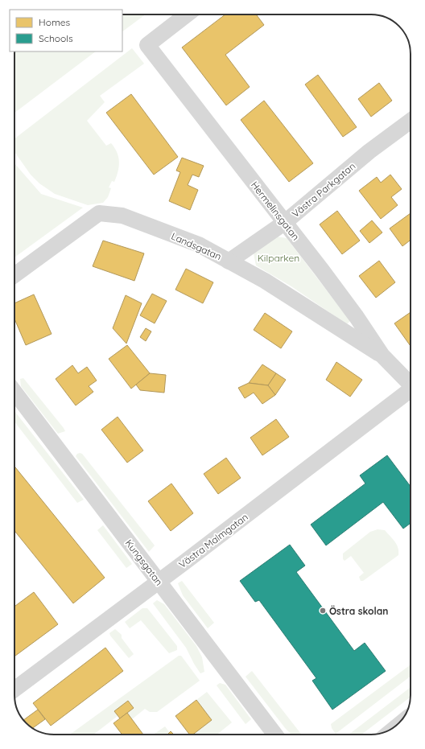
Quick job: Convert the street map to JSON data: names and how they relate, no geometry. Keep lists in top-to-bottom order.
{
  "streets": {
    "street": [
      "Västra Parkgatan",
      "Hermelinsgatan",
      "Landsgatan",
      "Västra Malmgatan",
      "Kungsgatan"
    ]
  },
  "crossings": [
    ["Västra Parkgatan", "Hermelinsgatan"],
    ["Västra Parkgatan", "Landsgatan"],
    ["Hermelinsgatan", "Landsgatan"],
    ["Västra Malmgatan", "Kungsgatan"]
  ],
  "parks": ["Kilparken"],
  "places": ["Östra skolan"],
  "legend": ["Homes", "Schools"]
}
